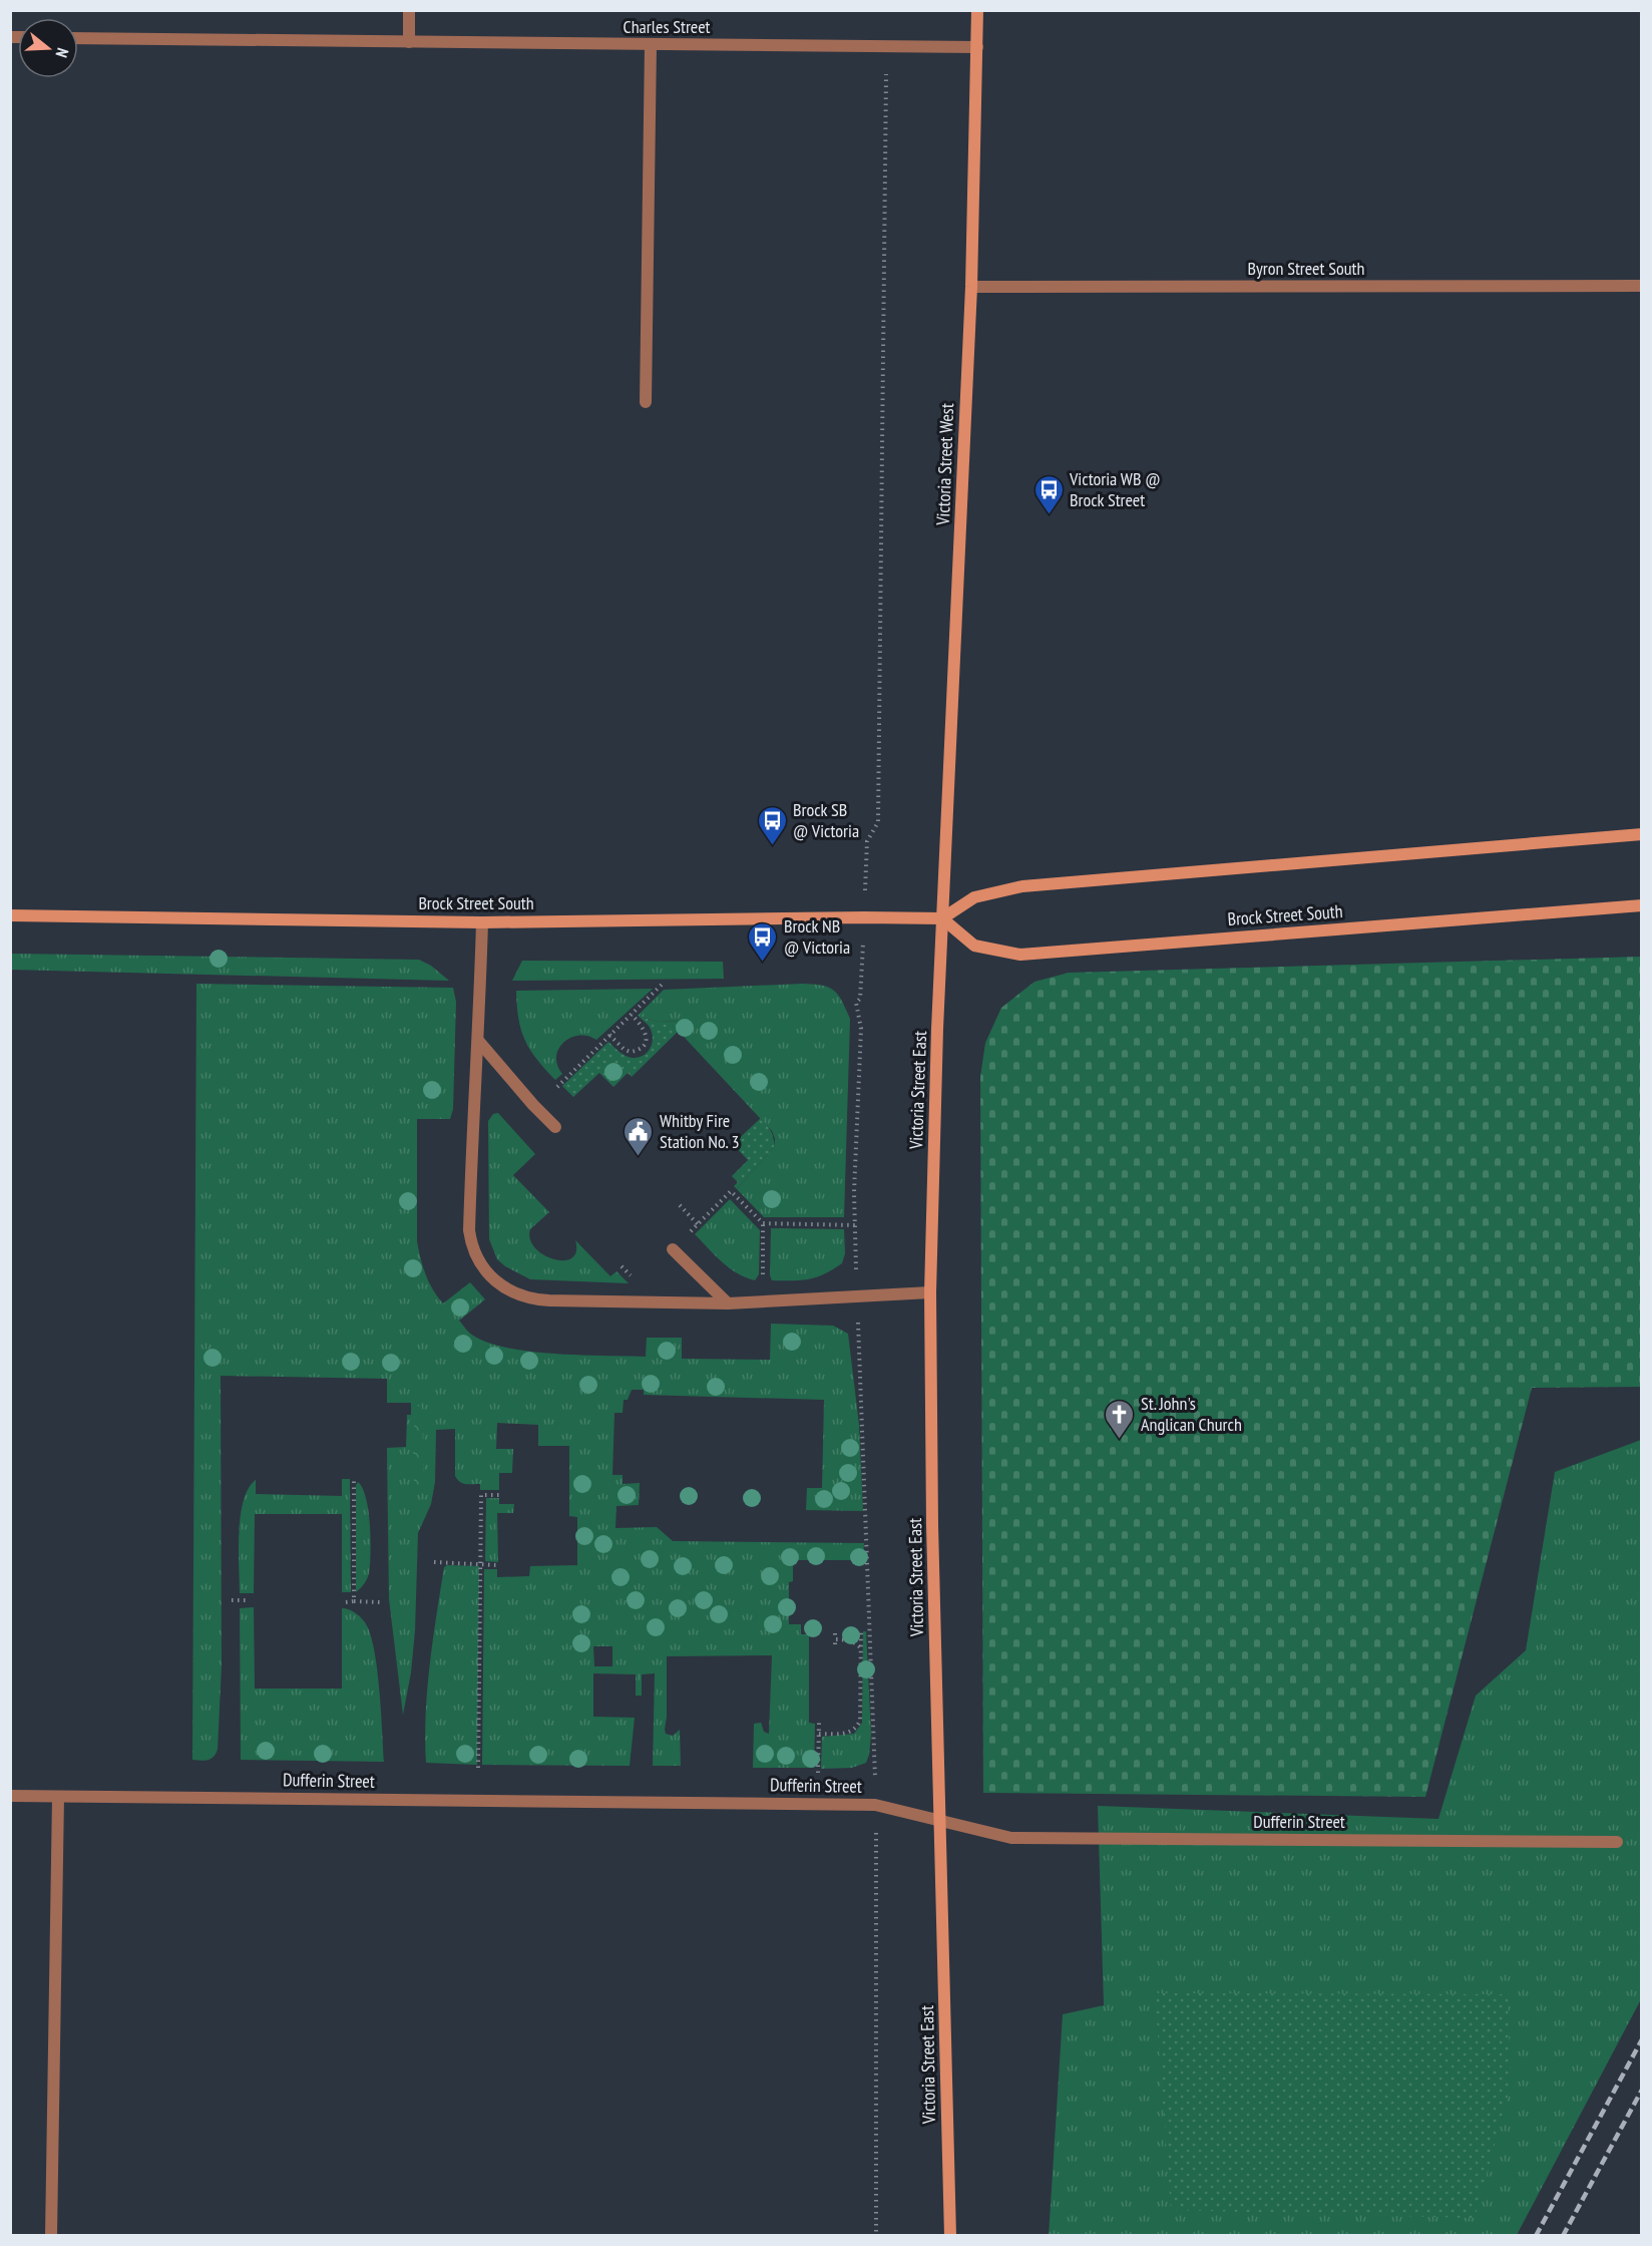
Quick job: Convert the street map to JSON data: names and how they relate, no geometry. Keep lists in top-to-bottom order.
{
  "streets": {
    "main road": ["Victoria Street West", "Brock Street South", "Victoria Street East"],
    "street": ["Charles Street", "Byron Street South", "Dufferin Street"]
  },
  "crossings": [
    ["Charles Street", "Victoria Street West"],
    ["Byron Street South", "Victoria Street West"],
    ["Victoria Street West", "Brock Street South"],
    ["Victoria Street West", "Victoria Street East"],
    ["Brock Street South", "Victoria Street East"],
    ["Victoria Street East", "Dufferin Street"]
  ],
  "places": {
    "bus stop": ["Victoria WB @ Brock Street", "Brock SB @ Victoria", "Brock NB @ Victoria"],
    "public building": ["Whitby Fire Station No. 3"],
    "church": ["St. John's Anglican Church"]
  },
  "north": "right"
}
